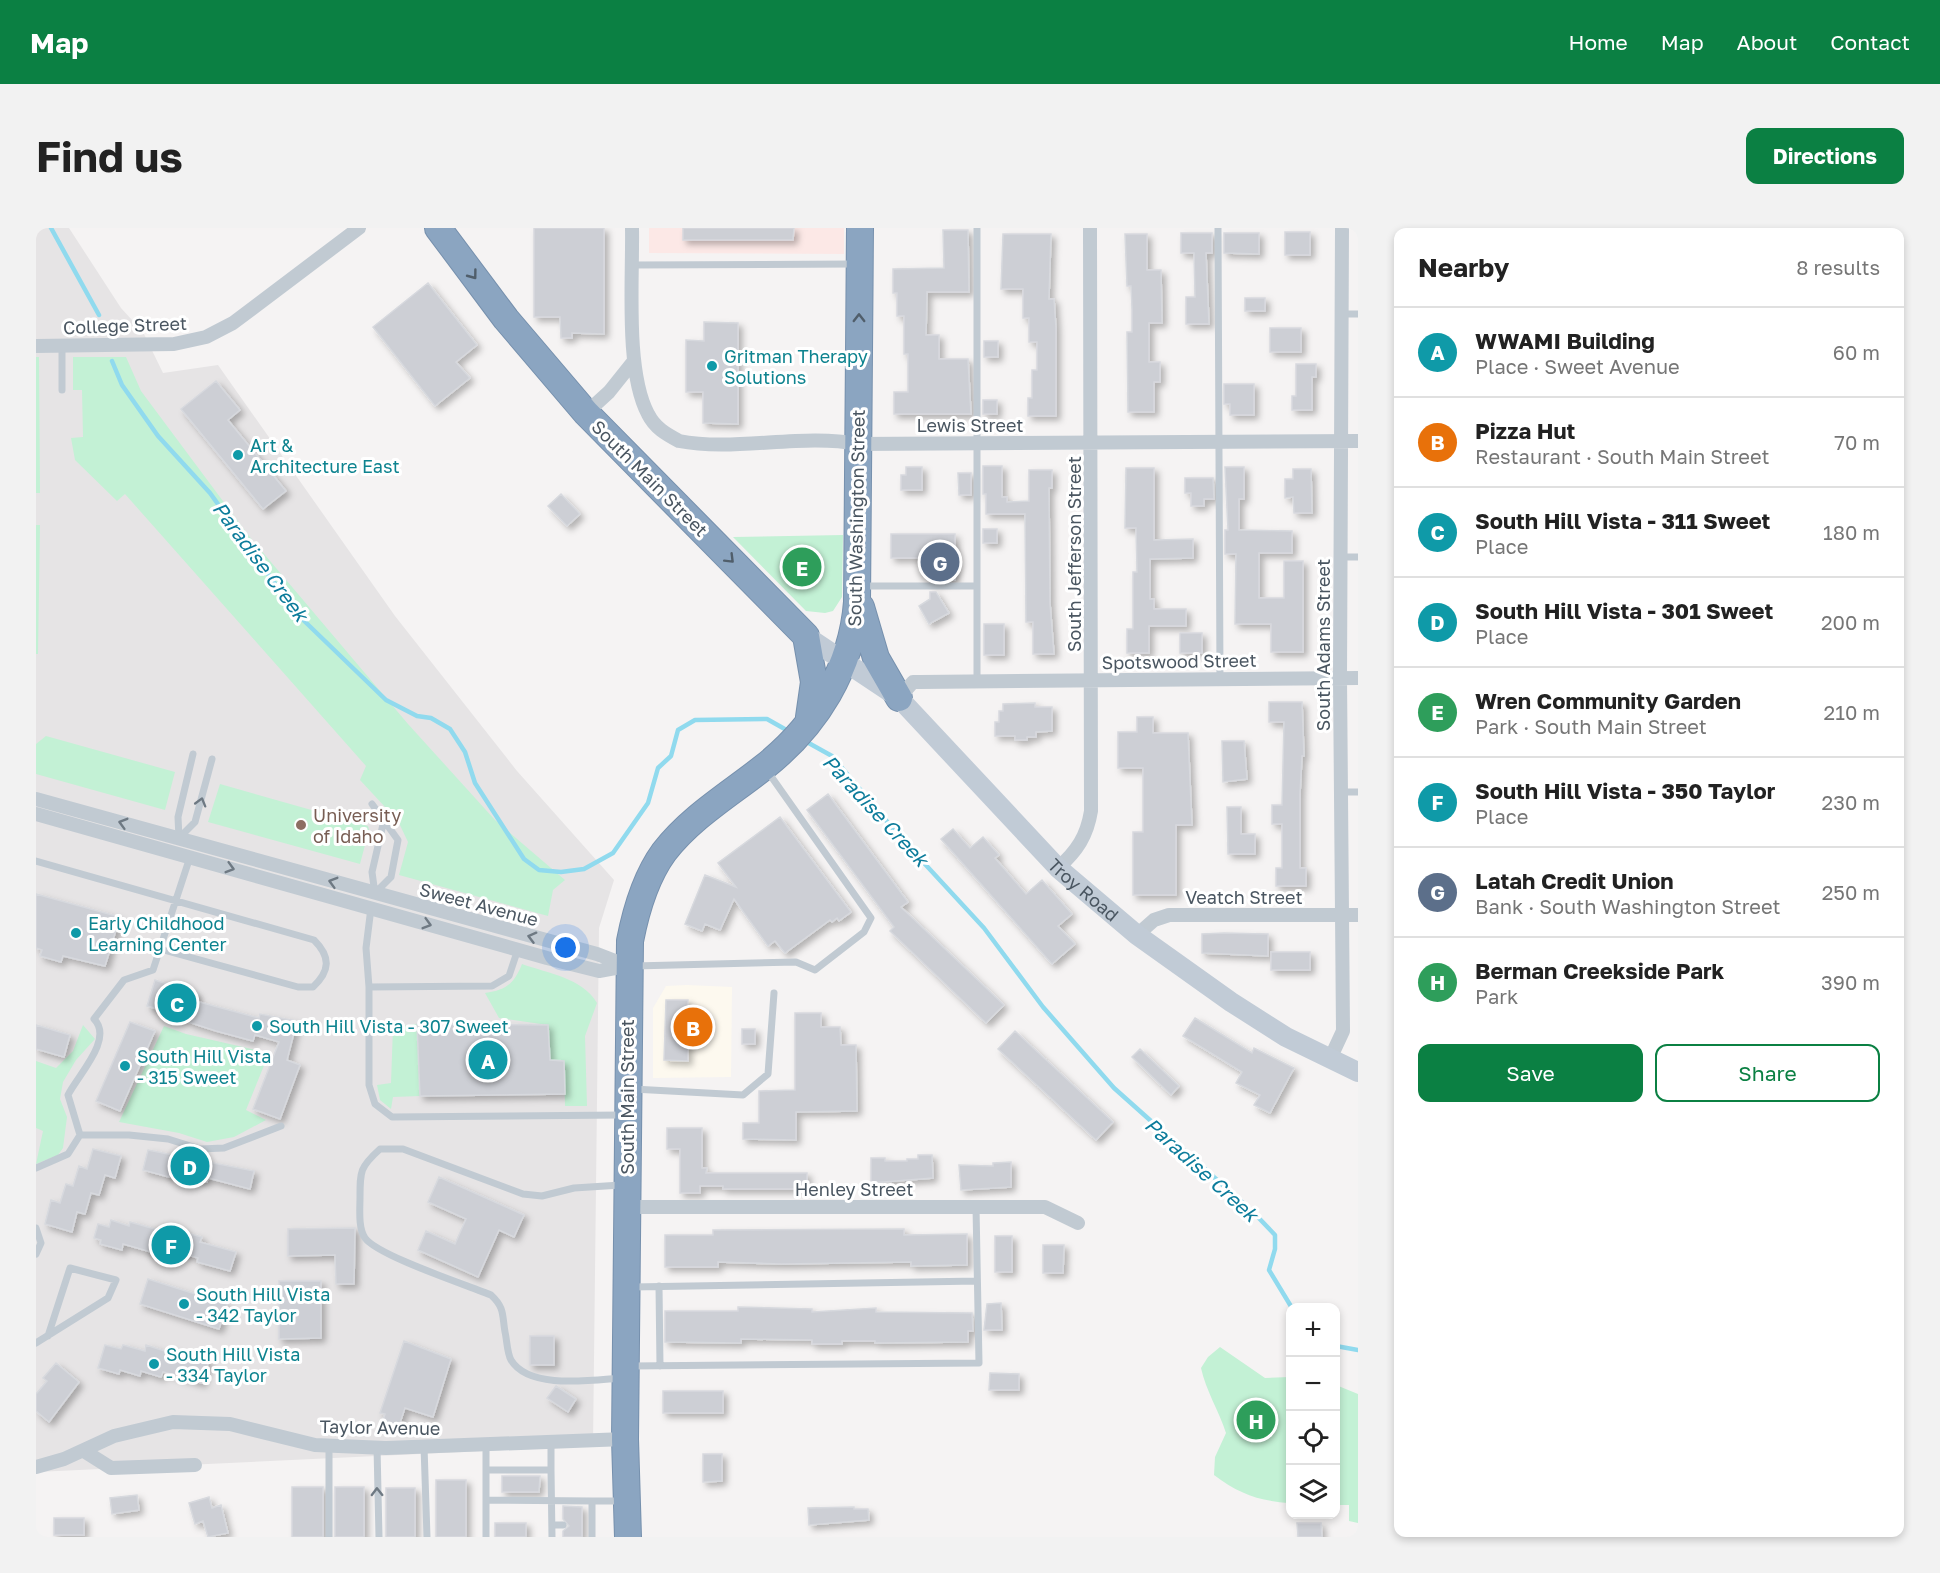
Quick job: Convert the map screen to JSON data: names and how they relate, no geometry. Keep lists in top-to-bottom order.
{
  "streets": {
    "highway": ["South Main Street", "South Washington Street"],
    "main road": ["Troy Road"],
    "street": [
      "College Street",
      "Lewis Street",
      "South Jefferson Street",
      "South Adams Street",
      "Spotswood Street",
      "Veatch Street",
      "Sweet Avenue",
      "Henley Street",
      "Taylor Avenue"
    ]
  },
  "crossings": [
    ["Lewis Street", "South Main Street"],
    ["Lewis Street", "South Washington Street"],
    ["Lewis Street", "South Jefferson Street"],
    ["Lewis Street", "South Adams Street"],
    ["South Main Street", "South Washington Street"],
    ["South Main Street", "Troy Road"],
    ["South Main Street", "Sweet Avenue"],
    ["South Main Street", "Henley Street"],
    ["South Main Street", "Taylor Avenue"],
    ["South Washington Street", "Troy Road"],
    ["South Jefferson Street", "Spotswood Street"],
    ["South Jefferson Street", "Troy Road"],
    ["South Adams Street", "Spotswood Street"],
    ["South Adams Street", "Troy Road"],
    ["South Adams Street", "Veatch Street"],
    ["Spotswood Street", "Troy Road"],
    ["Troy Road", "Veatch Street"]
  ],
  "one_way": ["South Washington Street"],
  "water": ["Paradise Creek"],
  "places": [
    "Gritman Therapy Solutions",
    "Art & Architecture East",
    "University of Idaho",
    "Early Childhood Learning Center",
    "South Hill Vista - 307 Sweet",
    "South Hill Vista - 315 Sweet",
    "South Hill Vista - 342 Taylor",
    "South Hill Vista - 334 Taylor"
  ],
  "page": {
    "header": "Map",
    "nav": [
      "Home",
      "Map",
      "About",
      "Contact"
    ],
    "buttons": [
      "Directions",
      ["Save", "Share"]
    ],
    "title": "Find us",
    "heading": ["Nearby", "8 results"],
    "list": [
      {
        "mark": "A",
        "name": "WWAMI Building",
        "note": "Place · Sweet Avenue",
        "value": "60 m"
      },
      {
        "mark": "B",
        "name": "Pizza Hut",
        "note": "Restaurant · South Main Street",
        "value": "70 m"
      },
      {
        "mark": "C",
        "name": "South Hill Vista - 311 Sweet",
        "note": "Place",
        "value": "180 m"
      },
      {
        "mark": "D",
        "name": "South Hill Vista - 301 Sweet",
        "note": "Place",
        "value": "200 m"
      },
      {
        "mark": "E",
        "name": "Wren Community Garden",
        "note": "Park · South Main Street",
        "value": "210 m"
      },
      {
        "mark": "F",
        "name": "South Hill Vista - 350 Taylor",
        "note": "Place",
        "value": "230 m"
      },
      {
        "mark": "G",
        "name": "Latah Credit Union",
        "note": "Bank · South Washington Street",
        "value": "250 m"
      },
      {
        "mark": "H",
        "name": "Berman Creekside Park",
        "note": "Park",
        "value": "390 m"
      }
    ],
    "pins": [
      "G",
      "E",
      "C",
      "B",
      "A",
      "D",
      "F",
      "H"
    ],
    "map_buttons": ["+", "−"]
  }
}
